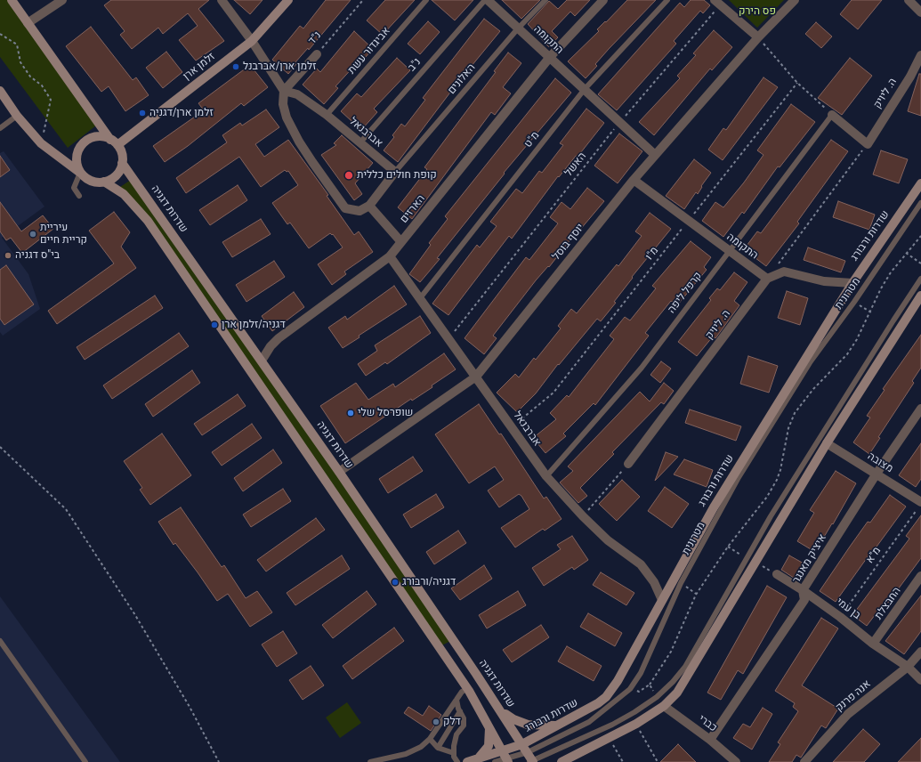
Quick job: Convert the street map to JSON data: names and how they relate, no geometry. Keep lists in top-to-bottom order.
{
  "streets": {
    "street": [
      "נ\"ד",
      "התקומה",
      "זלמן ארן",
      "ה. ליויק",
      "אברבנאל",
      "שדרות דגניה",
      "הארזים",
      "שדרות ורבורג",
      "יוסף בוסל",
      "מצובה",
      "איציק מאנגר",
      "החבצלת",
      "בן עמי",
      "אנה פרנק",
      "כברי"
    ],
    "lane": [
      "אביגדור עשת",
      "נ\"ב",
      "האלונים",
      "מ\"ט",
      "קרפל ליפה",
      "מטרונית"
    ],
    "path": ["האשל", "מ\"ו", "מ\"א"]
  },
  "crossings": [
    ["נ\"ד", "אברבנאל"],
    ["התקומה", "האלונים"],
    ["התקומה", "ה. ליויק"],
    ["התקומה", "מ\"ט"],
    ["התקומה", "האשל"],
    ["התקומה", "הארזים"],
    ["התקומה", "יוסף בוסל"],
    ["התקומה", "מ\"ו"],
    ["התקומה", "קרפל ליפה"],
    ["אביגדור עשת", "אברבנאל"],
    ["נ\"ב", "אברבנאל"],
    ["זלמן ארן", "שדרות דגניה"],
    ["האלונים", "אברבנאל"],
    ["אברבנאל", "מ\"ט"],
    ["אברבנאל", "האשל"],
    ["אברבנאל", "הארזים"],
    ["אברבנאל", "שדרות ורבורג"],
    ["אברבנאל", "יוסף בוסל"],
    ["אברבנאל", "מ\"ו"],
    ["אברבנאל", "קרפל ליפה"],
    ["שדרות דגניה", "הארזים"],
    ["שדרות דגניה", "שדרות ורבורג"],
    ["שדרות דגניה", "יוסף בוסל"],
    ["שדרות דגניה", "מטרונית"],
    ["מצובה", "מ\"א"],
    ["מצובה", "איציק מאנגר"],
    ["מ\"א", "בן עמי"],
    ["איציק מאנגר", "בן עמי"],
    ["איציק מאנגר", "כברי"],
    ["החבצלת", "בן עמי"],
    ["בן עמי", "אנה פרנק"]
  ],
  "parks": ["פס הירק"],
  "places": [
    "זלמן ארן/אברבנל",
    "זלמן ארן/דגניה",
    "קופת חולים כללית",
    "עיריית קריית חיים",
    "בי\"ס דגניה",
    "דגניה/זלמן ארן",
    "שופרסל שלי",
    "דגניה/ורבורג",
    "דלק"
  ]
}
